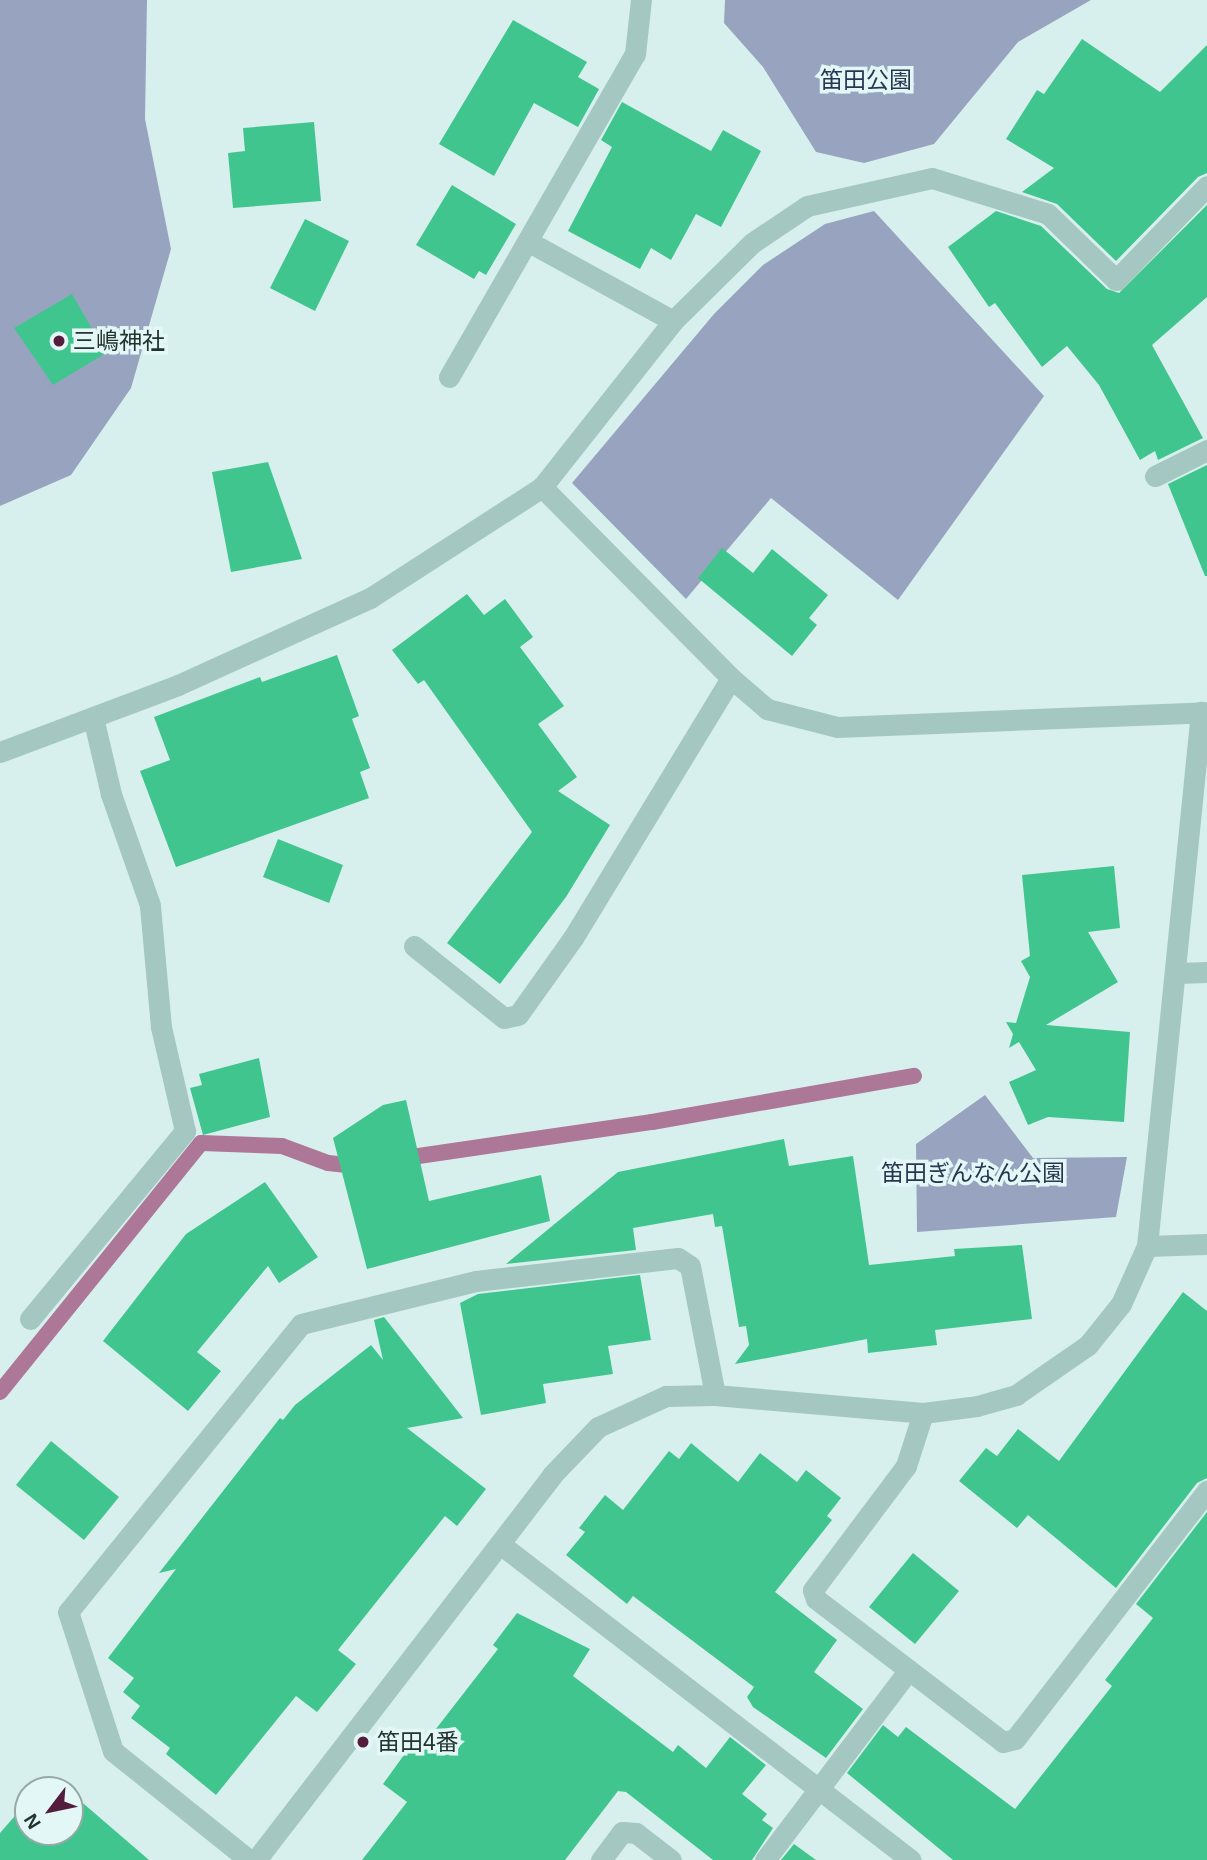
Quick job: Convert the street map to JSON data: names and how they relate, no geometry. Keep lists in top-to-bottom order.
{
  "parks": ["笛田公園", "笛田ぎんなん公園"],
  "places": ["三嶋神社", "笛田4番"],
  "north": "bottom left"
}
